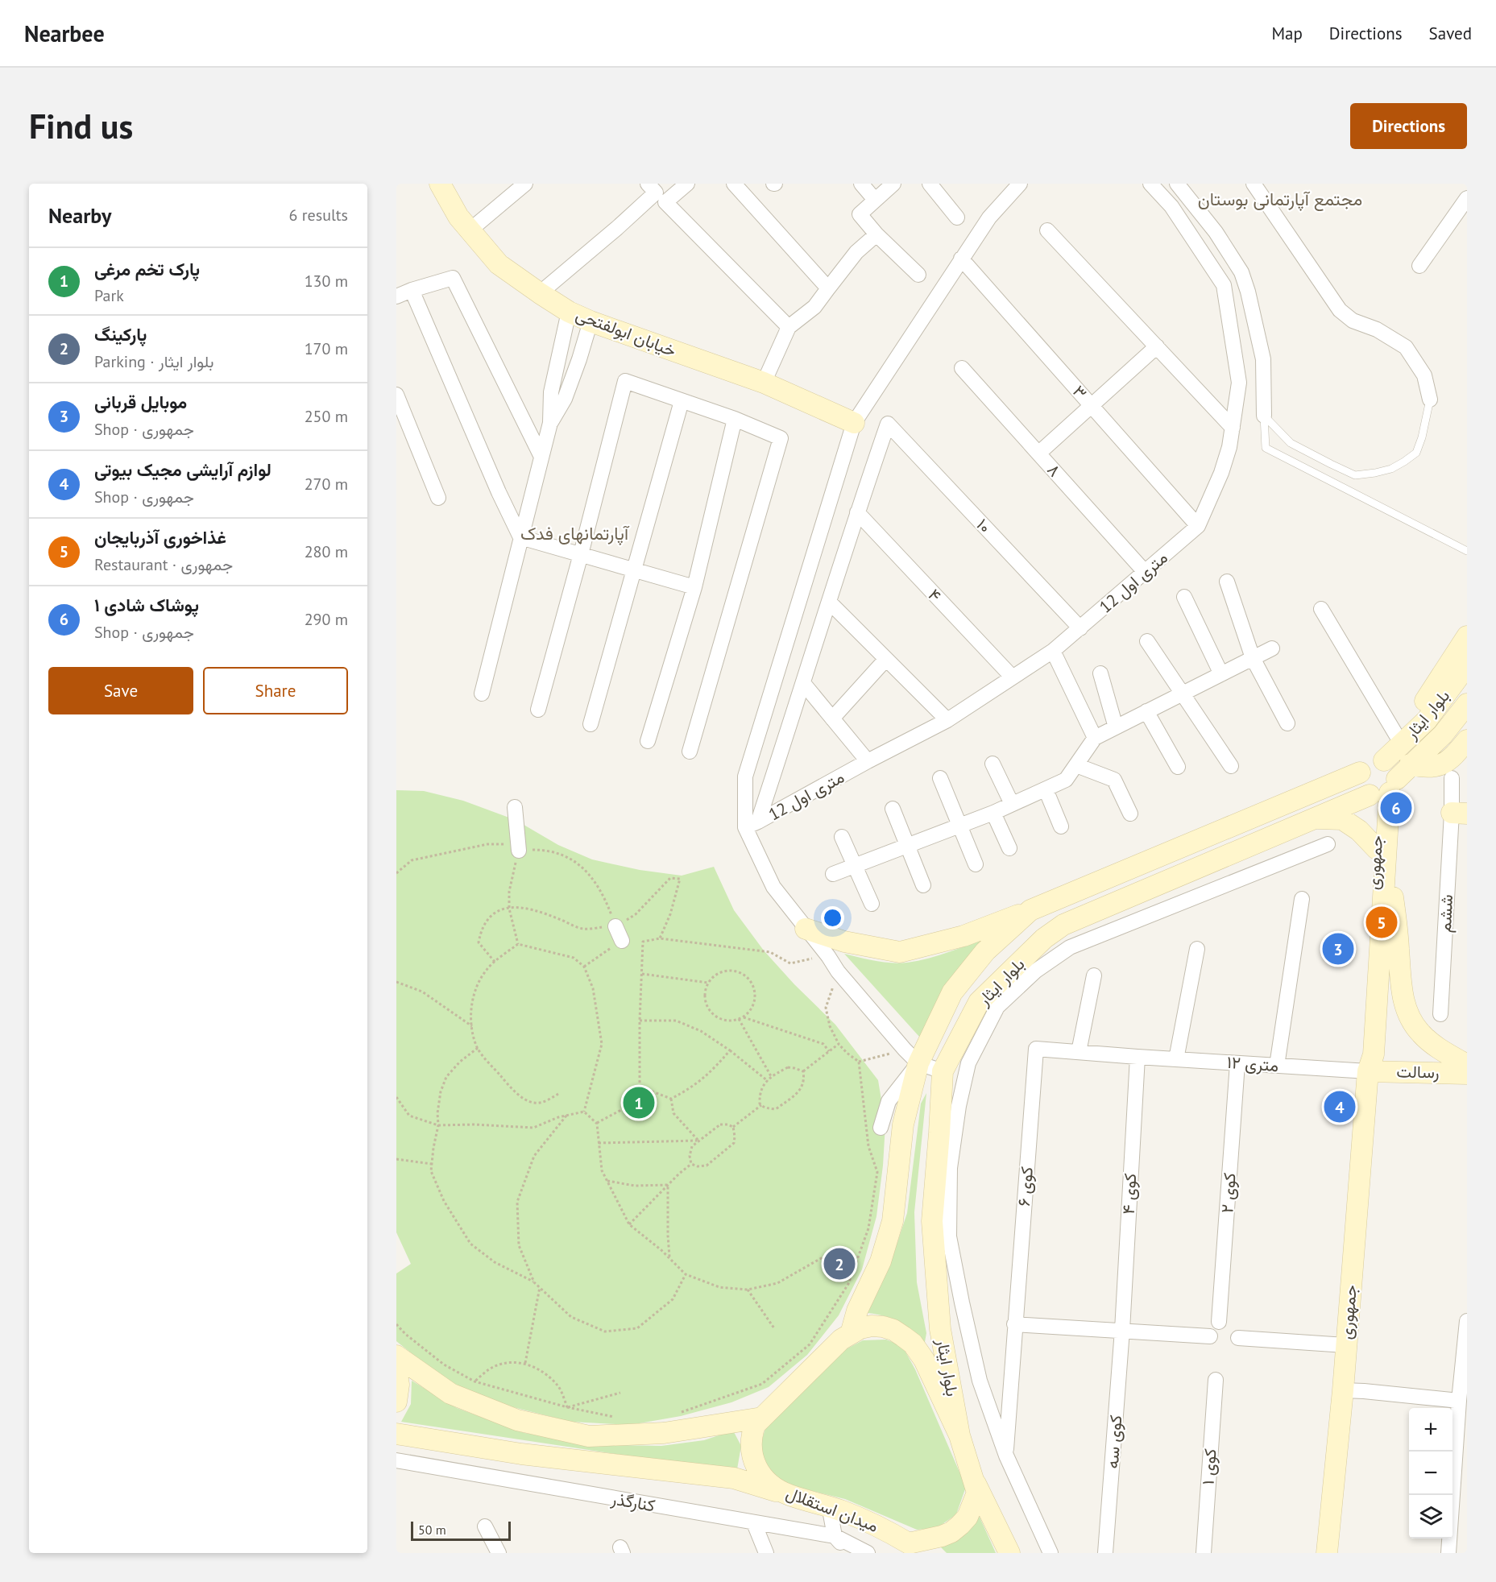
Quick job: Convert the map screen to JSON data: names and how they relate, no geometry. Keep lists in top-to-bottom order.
{
  "streets": {
    "main road": [
      "خیابان ابولفتحی",
      "بلوار ایثار",
      "جمهوری",
      "رسالت",
      "میدان استقلال"
    ],
    "street": [
      "۳",
      "۸",
      "۱۰",
      "12 متری اول",
      "۴",
      "ششم",
      "۱۲ متری",
      "کوی ۶",
      "کوی ۲",
      "کوی ۴",
      "کوی سه",
      "کوی ۱",
      "کنارگذر"
    ]
  },
  "crossings": [
    ["۳", "12 متری اول"],
    ["۸", "12 متری اول"],
    ["۱۰", "12 متری اول"],
    ["۱۰", "۴"],
    ["12 متری اول", "۴"],
    ["بلوار ایثار", "جمهوری"],
    ["بلوار ایثار", "میدان استقلال"],
    ["جمهوری", "۱۲ متری"],
    ["جمهوری", "رسالت"],
    ["۱۲ متری", "رسالت"],
    ["۱۲ متری", "کوی ۶"],
    ["۱۲ متری", "کوی ۲"],
    ["۱۲ متری", "کوی ۴"],
    ["کوی ۴", "کوی سه"]
  ],
  "districts": ["مجتمع آپارتمانی بوستان", "آپارتمانهای فدک"],
  "scale_bar": "50 m",
  "page": {
    "header": "Nearbee",
    "nav": ["Map", "Directions", "Saved"],
    "buttons": [
      "Directions",
      ["Save", "Share"]
    ],
    "title": "Find us",
    "heading": ["Nearby", "6 results"],
    "list": [
      {
        "mark": "1",
        "name": "پارک تخم مرغی",
        "note": "Park",
        "value": "130 m"
      },
      {
        "mark": "2",
        "name": "پارکینگ",
        "note": "Parking · بلوار ایثار",
        "value": "170 m"
      },
      {
        "mark": "3",
        "name": "موبایل قربانی",
        "note": "Shop · جمهوری",
        "value": "250 m"
      },
      {
        "mark": "4",
        "name": "لوازم آرایشی مجیک بیوتی",
        "note": "Shop · جمهوری",
        "value": "270 m"
      },
      {
        "mark": "5",
        "name": "غذاخوری آذربایجان",
        "note": "Restaurant · جمهوری",
        "value": "280 m"
      },
      {
        "mark": "6",
        "name": "پوشاک شادی ۱",
        "note": "Shop · جمهوری",
        "value": "290 m"
      }
    ],
    "pins": [
      "6",
      "5",
      "3",
      "1",
      "4",
      "2"
    ],
    "map_buttons": ["+", "−"],
    "scale": "50 m"
  }
}
